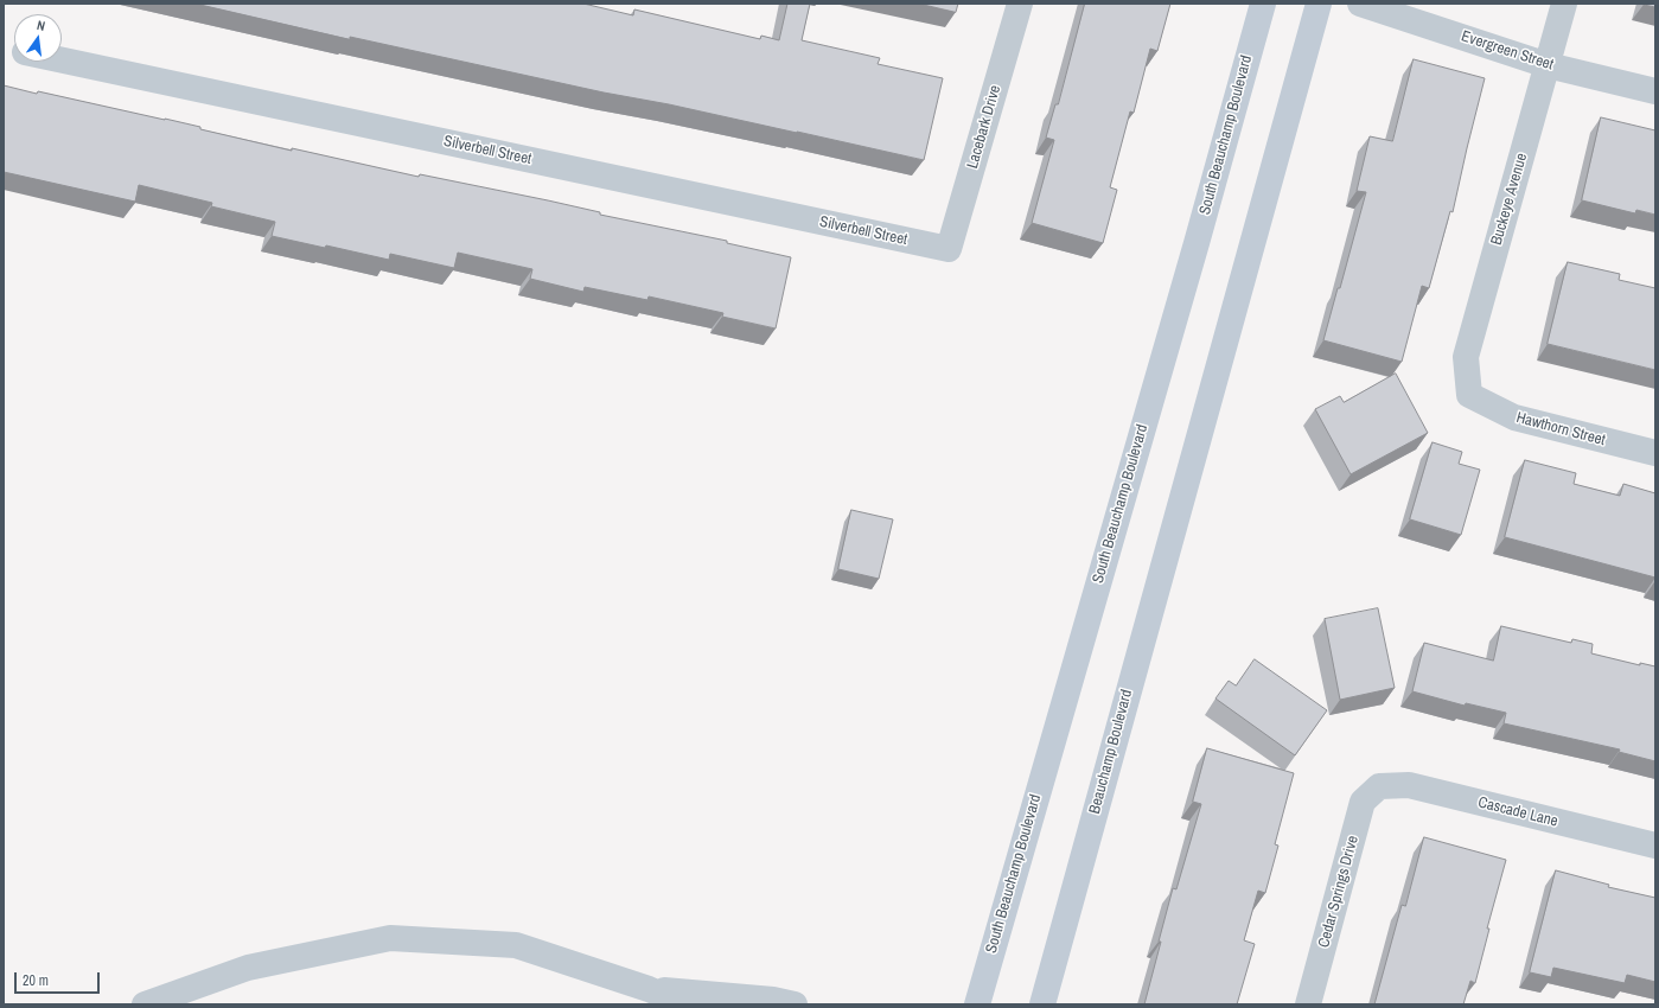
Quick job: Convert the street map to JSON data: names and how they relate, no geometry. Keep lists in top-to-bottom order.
{
  "streets": {
    "street": [
      "Evergreen Street",
      "Lacebark Drive",
      "South Beauchamp Boulevard",
      "Silverbell Street",
      "Buckeye Avenue",
      "Hawthorn Street",
      "Beauchamp Boulevard",
      "Cascade Lane",
      "Cedar Springs Drive"
    ]
  },
  "crossings": [
    ["Evergreen Street", "Buckeye Avenue"],
    ["Lacebark Drive", "Silverbell Street"],
    ["Buckeye Avenue", "Hawthorn Street"],
    ["Cascade Lane", "Cedar Springs Drive"]
  ],
  "scale_bar": "20 m",
  "north": "top"
}
